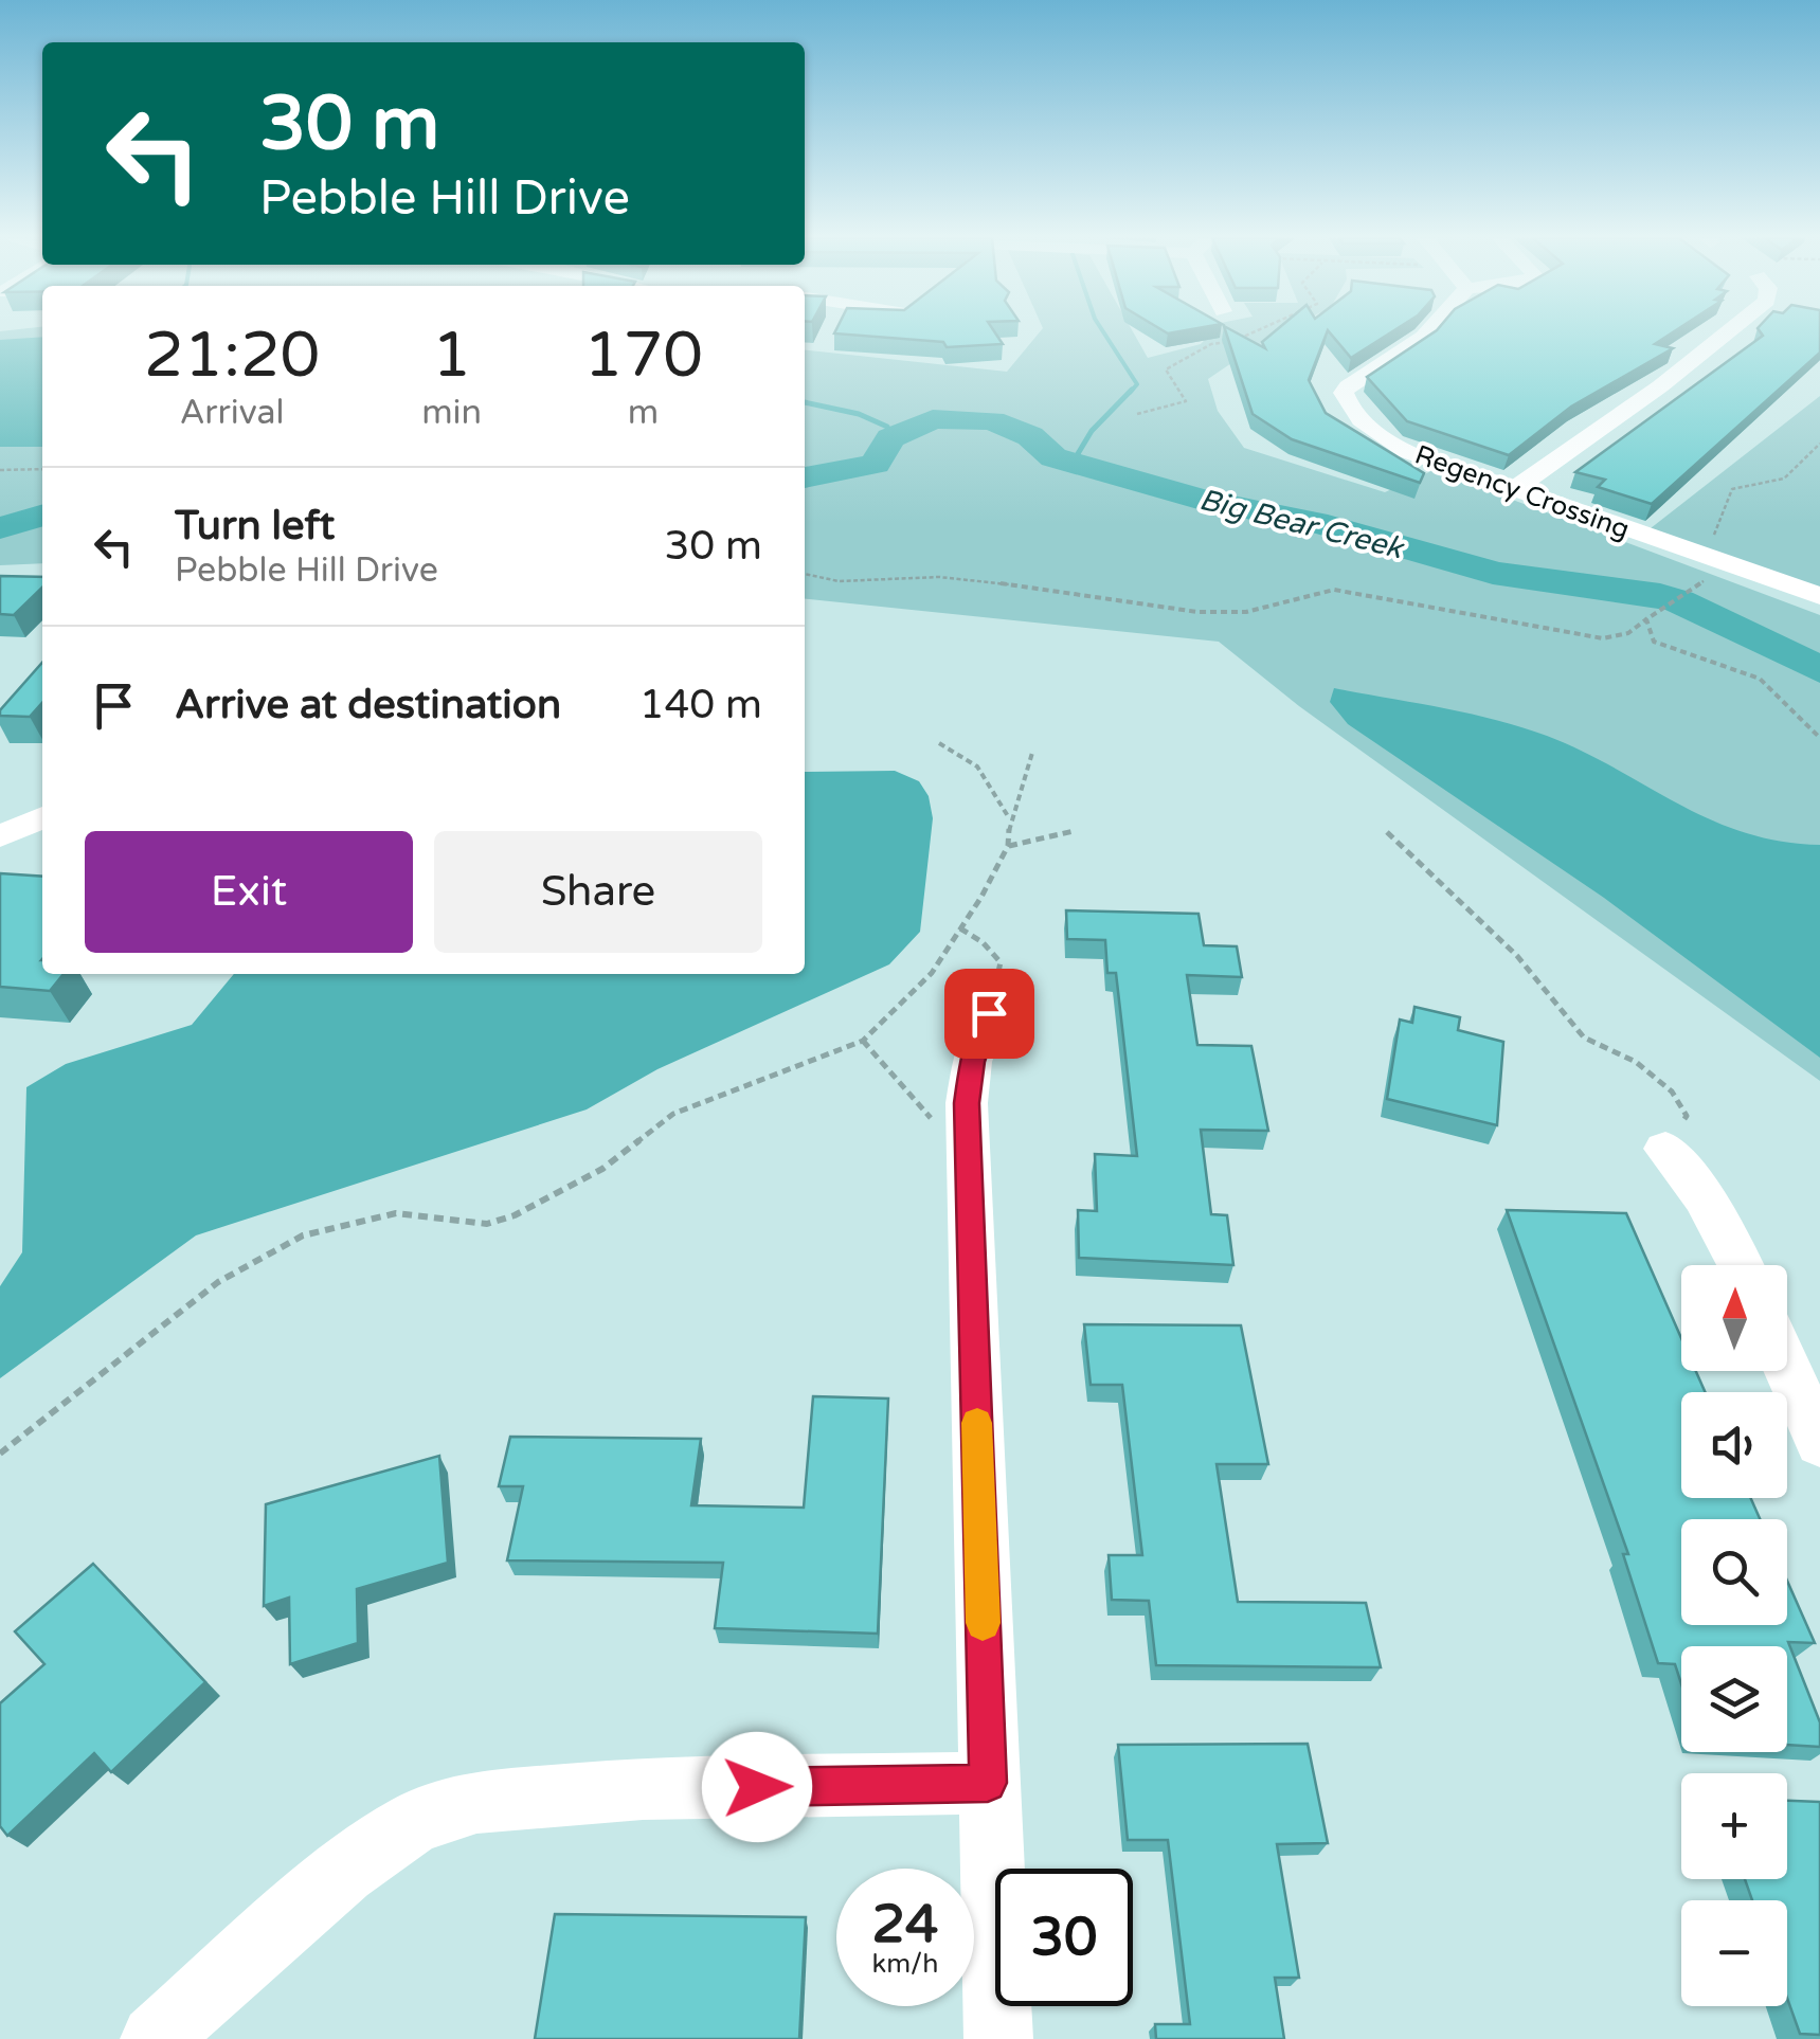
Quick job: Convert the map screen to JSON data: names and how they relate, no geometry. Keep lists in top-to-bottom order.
{
  "streets": {
    "street": ["Regency Crossing"]
  },
  "water": ["Big Bear Creek"],
  "north": "top",
  "page": {
    "turn": ["30 m", "Pebble Hill Drive"],
    "eta": [
      "21:20",
      "Arrival",
      "1",
      "min",
      "170",
      "m"
    ],
    "list": [
      {
        "name": "Turn left",
        "note": "Pebble Hill Drive",
        "value": "30 m"
      },
      {
        "name": "Arrive at destination",
        "value": "140 m"
      }
    ],
    "buttons": ["Exit", "Share"],
    "map_buttons": ["+", "−"],
    "speed": "24 km/h",
    "limit": "30"
  }
}
